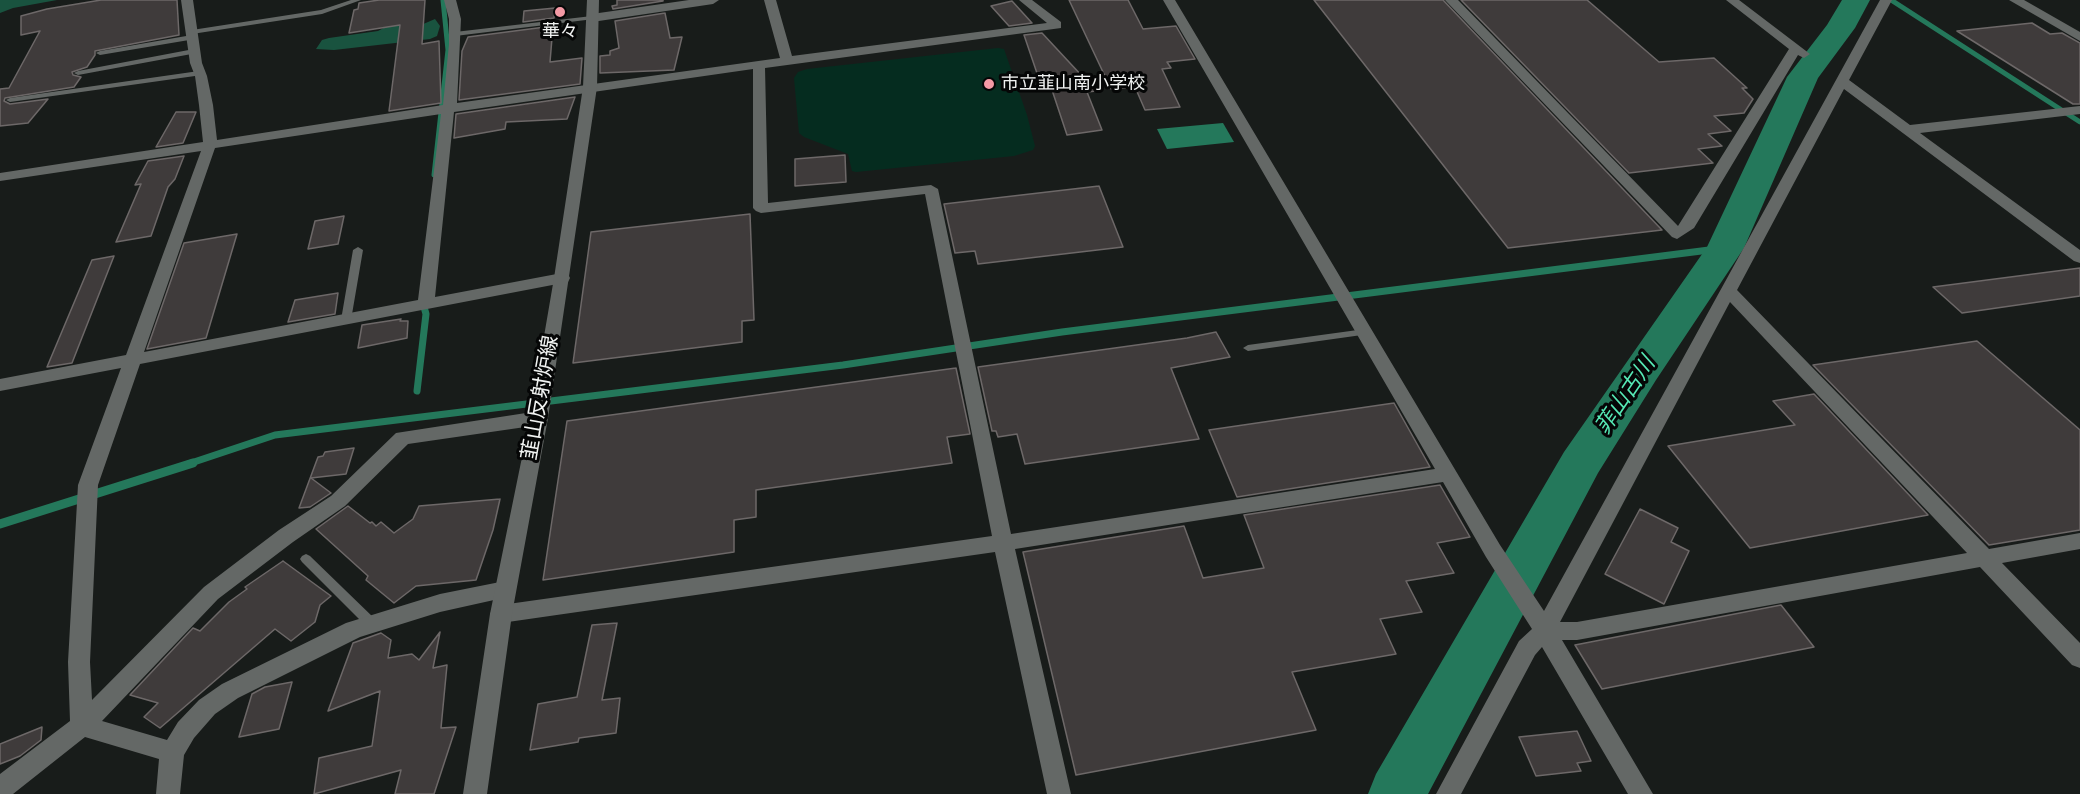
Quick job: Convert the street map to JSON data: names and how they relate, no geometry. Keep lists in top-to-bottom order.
{
  "streets": {
    "street": ["韮山反射炉線"]
  },
  "water": ["菲山古川"],
  "places": ["華々", "市立韮山南小学校"]
}
